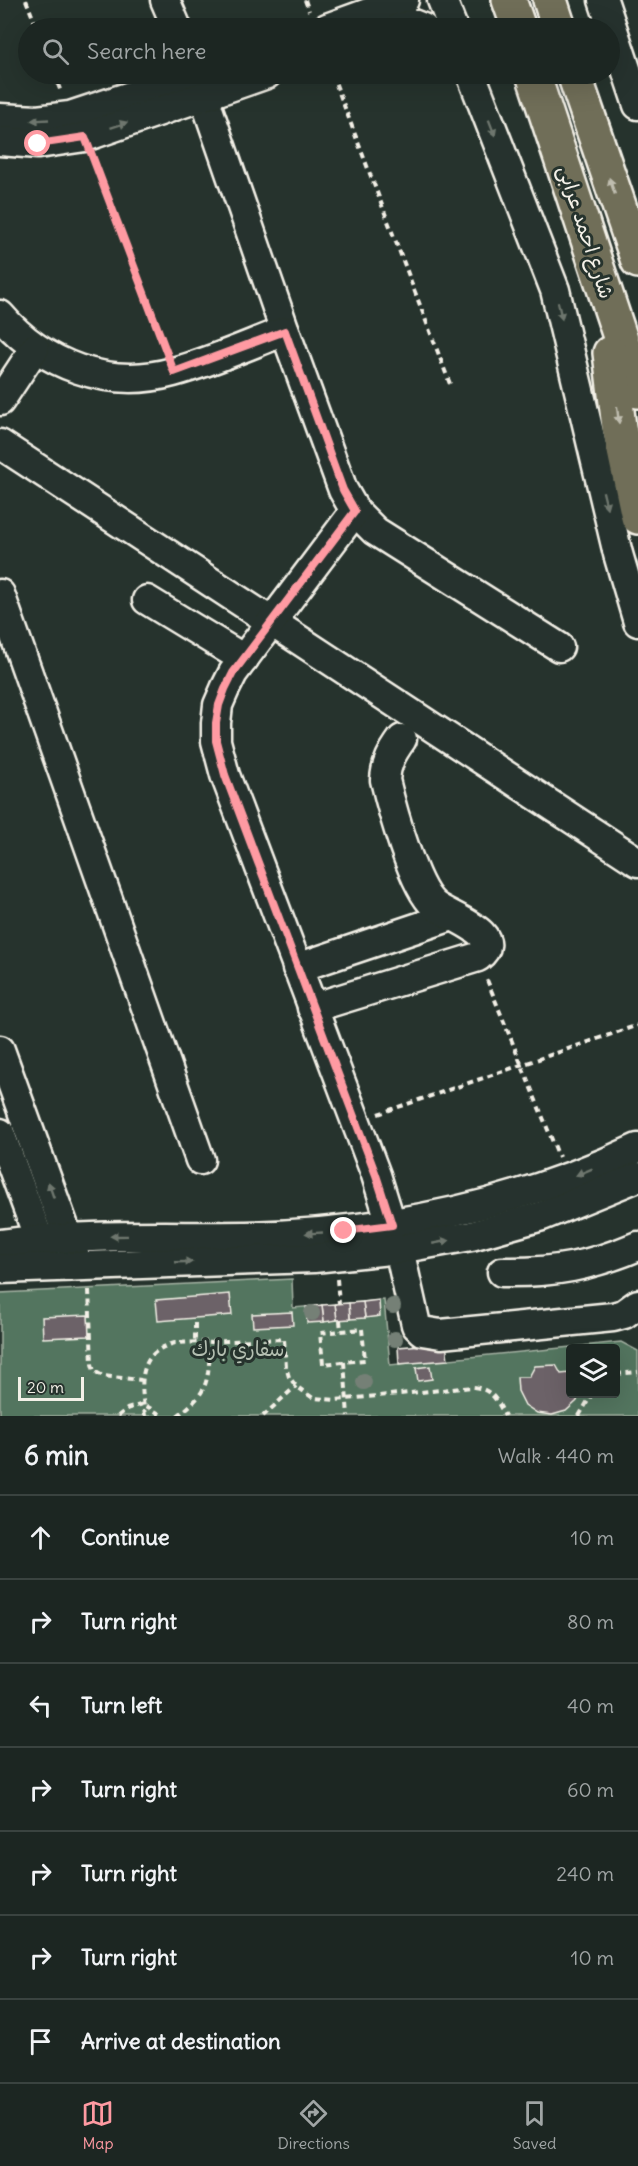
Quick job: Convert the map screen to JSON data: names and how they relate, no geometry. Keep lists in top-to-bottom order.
{
  "streets": {
    "highway": ["شارع احمد عرابى"]
  },
  "parks": ["سفاري بارك"],
  "scale_bar": "20 m",
  "page": {
    "search": "Search here",
    "scale": "20 m",
    "heading": ["6 min", "Walk · 440 m"],
    "list": [
      ["Continue", "10 m"],
      ["Turn right", "80 m"],
      ["Turn left", "40 m"],
      ["Turn right", "60 m"],
      ["Turn right", "240 m"],
      ["Turn right", "10 m"],
      "Arrive at destination"
    ],
    "nav": ["Map", "Directions", "Saved"]
  }
}
